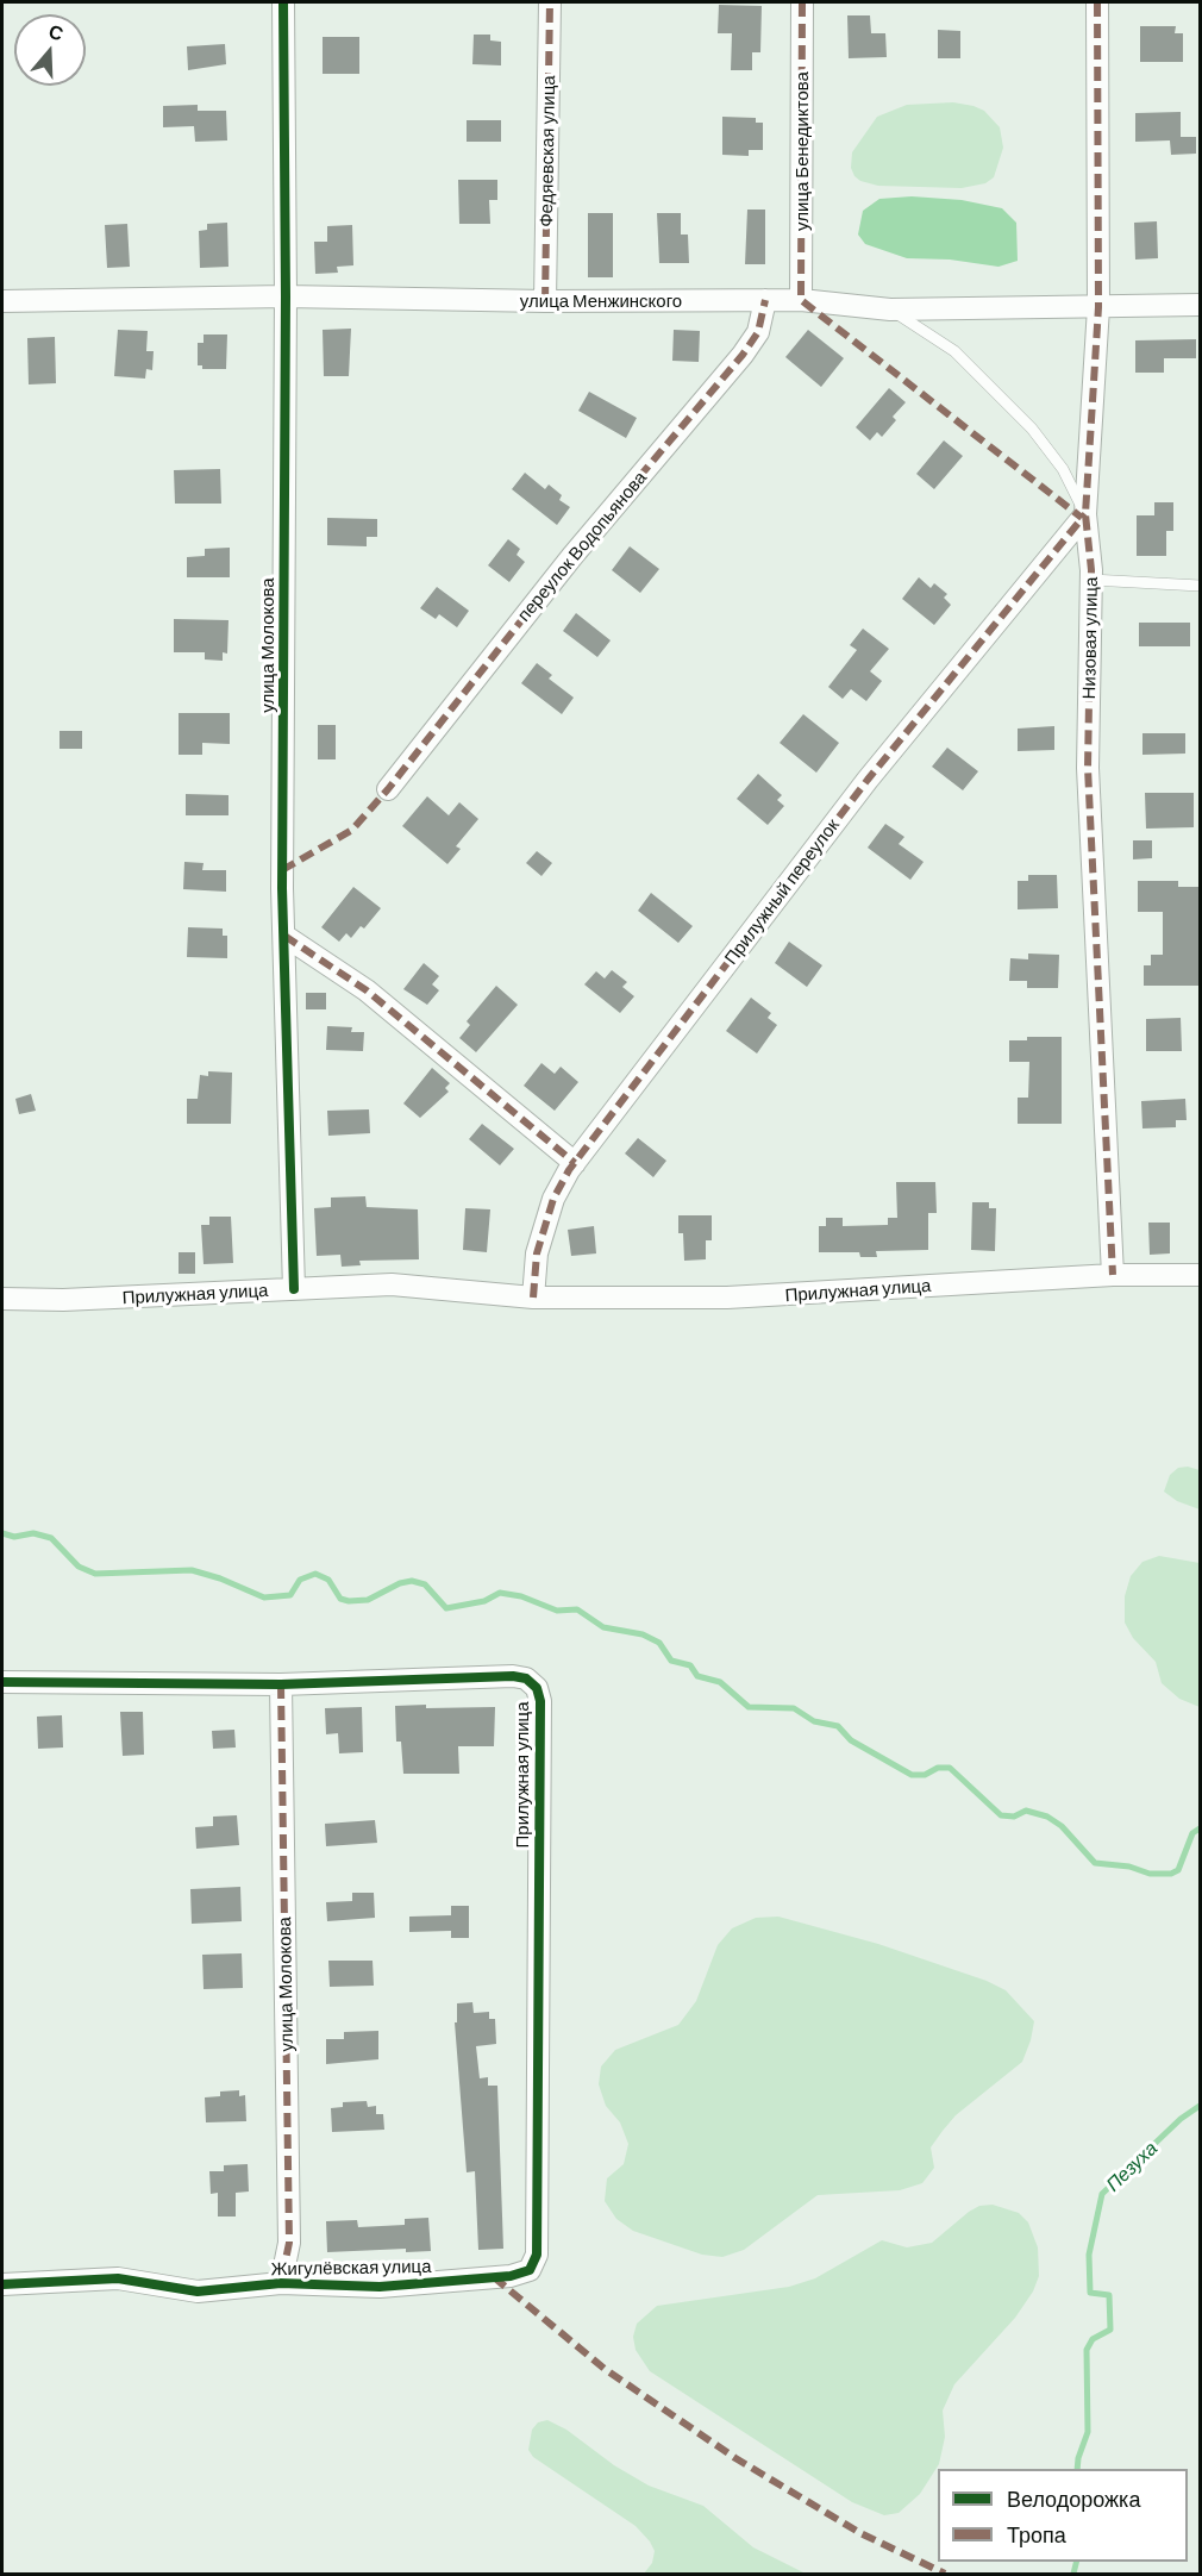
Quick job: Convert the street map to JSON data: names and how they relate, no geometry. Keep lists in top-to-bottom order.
{
  "streets": {
    "street": [
      "Федяевская улица",
      "улица Бенедиктова",
      "улица Менжинского",
      "переулок Водопьянова",
      "Низовая улица",
      "улица Молокова",
      "Прилужный переулок",
      "Прилужная улица",
      "Жигулёвская улица"
    ]
  },
  "crossings": [
    ["Федяевская улица", "улица Менжинского"],
    ["улица Бенедиктова", "улица Менжинского"],
    ["улица Менжинского", "переулок Водопьянова"],
    ["улица Менжинского", "Низовая улица"],
    ["улица Менжинского", "улица Молокова"],
    ["Низовая улица", "Прилужный переулок"],
    ["Низовая улица", "Прилужная улица"],
    ["улица Молокова", "Прилужная улица"],
    ["улица Молокова", "Жигулёвская улица"],
    ["Прилужный переулок", "Прилужная улица"],
    ["Прилужная улица", "Жигулёвская улица"]
  ],
  "water": ["Пезуха"],
  "legend": ["Велодорожка", "Тропа"],
  "north": "top"
}
